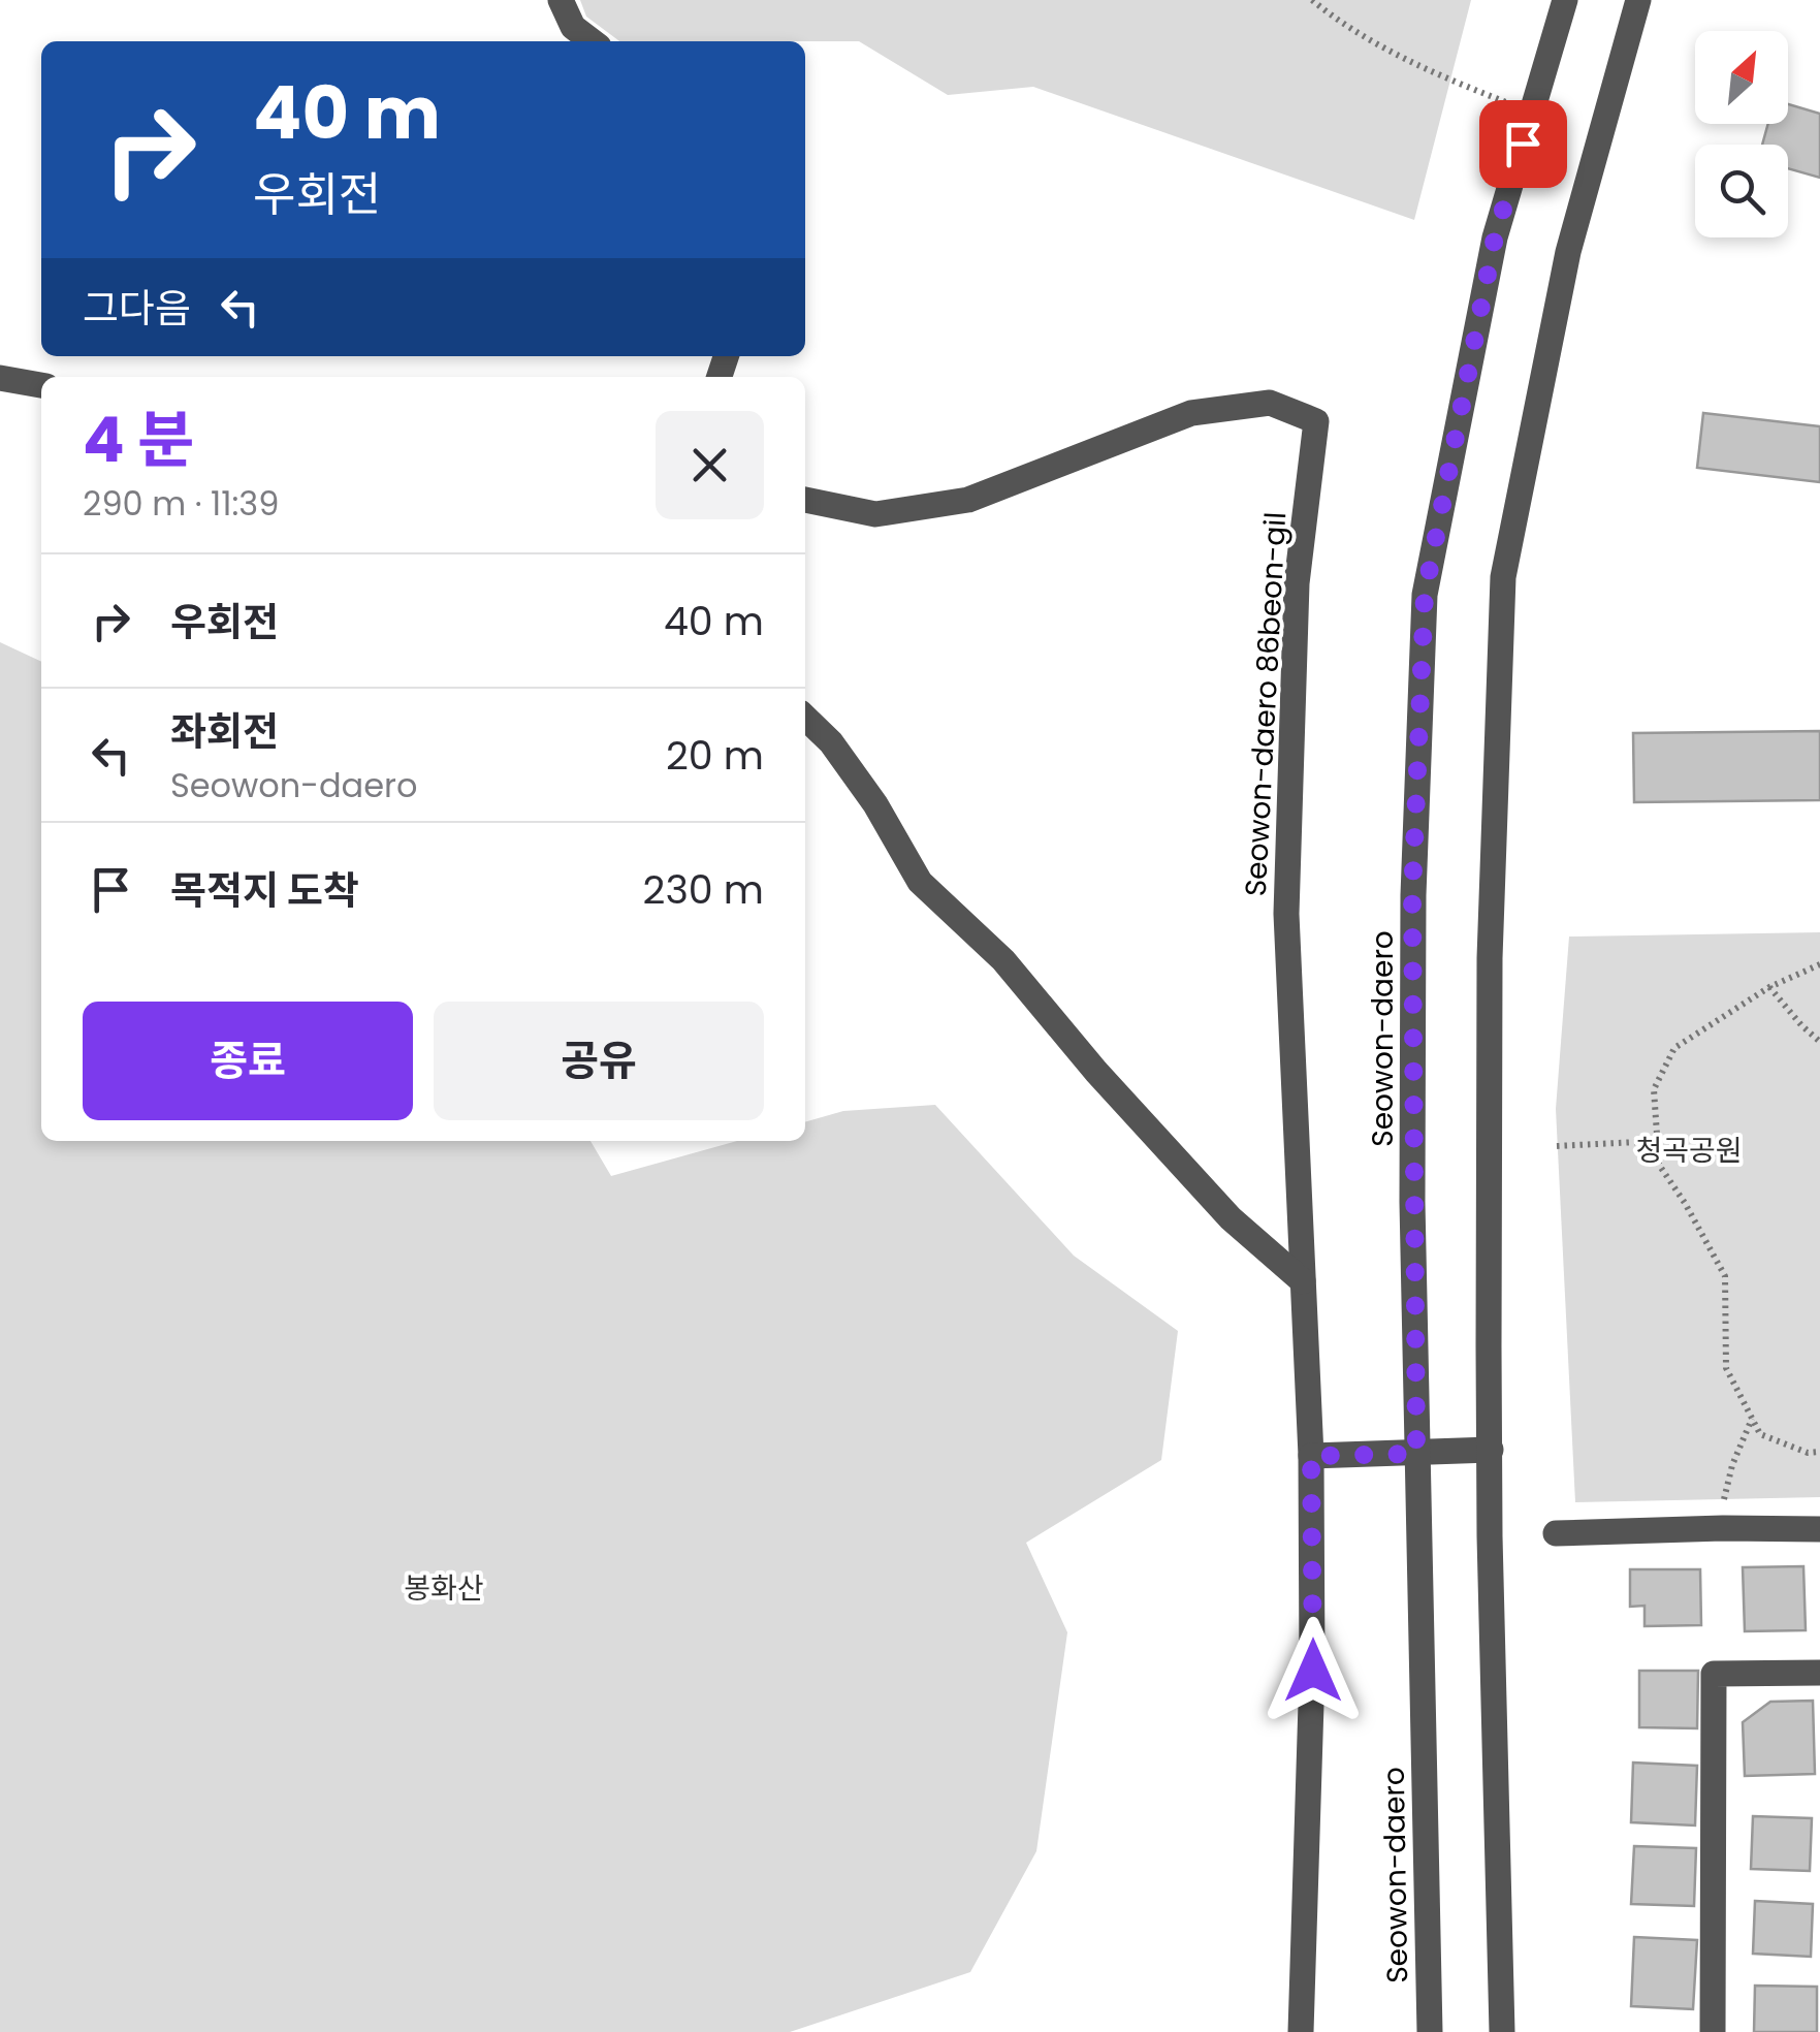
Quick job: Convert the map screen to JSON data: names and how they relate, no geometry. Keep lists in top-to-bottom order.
{
  "streets": {
    "street": ["Seowon-daero 86beon-gil", "Seowon-daero"]
  },
  "parks": ["청곡공원", "봉화산"],
  "north": "top right",
  "page": {
    "turn": ["40 m", "우회전"],
    "then": "그다음",
    "heading": ["4 분", "290 m · 11:39"],
    "list": [
      {
        "name": "우회전",
        "value": "40 m"
      },
      {
        "name": "좌회전",
        "note": "Seowon-daero",
        "value": "20 m"
      },
      {
        "name": "목적지 도착",
        "value": "230 m"
      }
    ],
    "buttons": ["종료", "공유"]
  }
}
